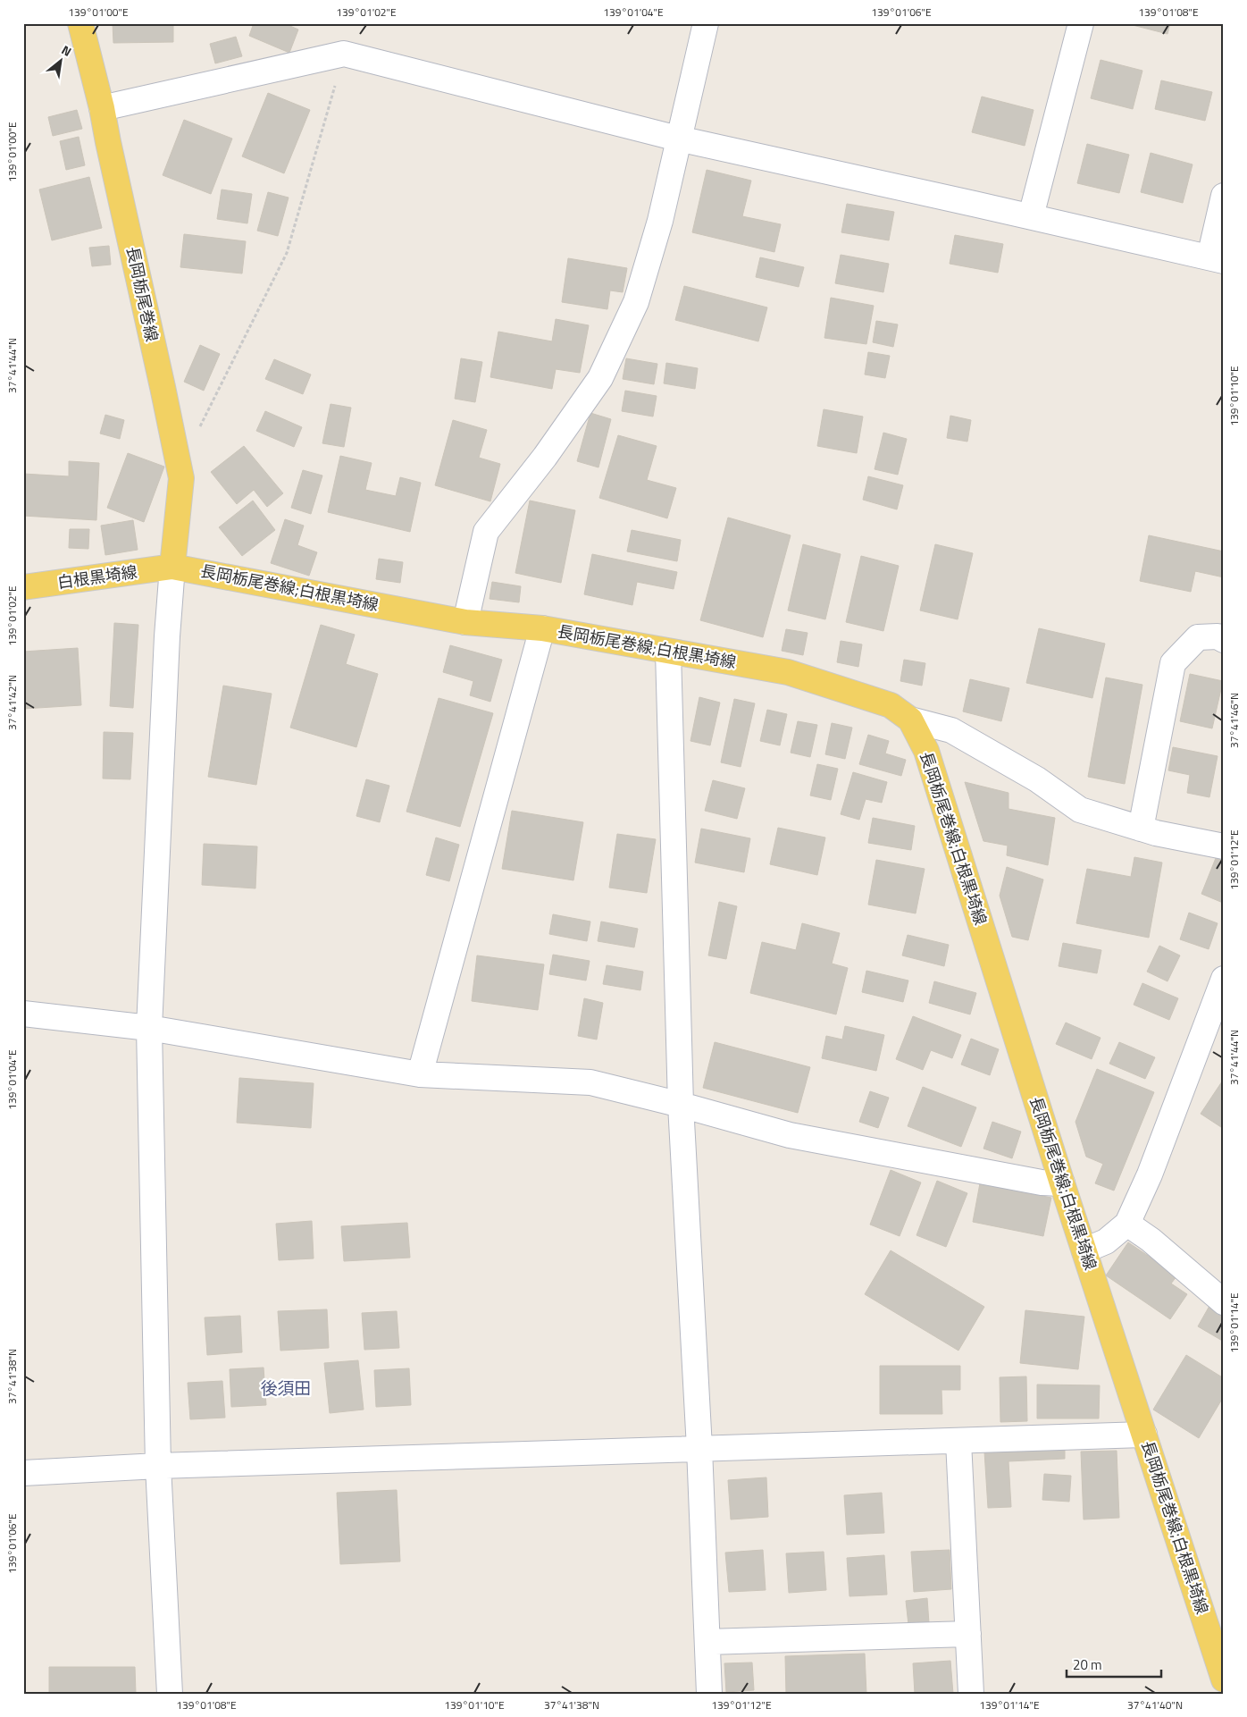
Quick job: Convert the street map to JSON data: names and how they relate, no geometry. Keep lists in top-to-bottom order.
{
  "streets": {
    "main road": ["長岡栃尾巻線", "白根黒埼線", "長岡栃尾巻線;白根黒埼線"]
  },
  "crossings": [
    ["長岡栃尾巻線", "白根黒埼線"],
    ["長岡栃尾巻線", "長岡栃尾巻線;白根黒埼線"],
    ["白根黒埼線", "長岡栃尾巻線;白根黒埼線"]
  ],
  "districts": ["後須田"],
  "scale_bar": "20 m",
  "north": "top right",
  "coordinates": [
    "139°01'00\"E",
    "139°01'02\"E",
    "139°01'04\"E",
    "139°01'06\"E",
    "139°01'08\"E",
    "37°41'44\"N",
    "139°01'10\"E",
    "37°41'42\"N",
    "37°41'46\"N",
    "139°01'12\"E",
    "139°01'14\"E",
    "37°41'38\"N",
    "37°41'40\"N"
  ]
}
